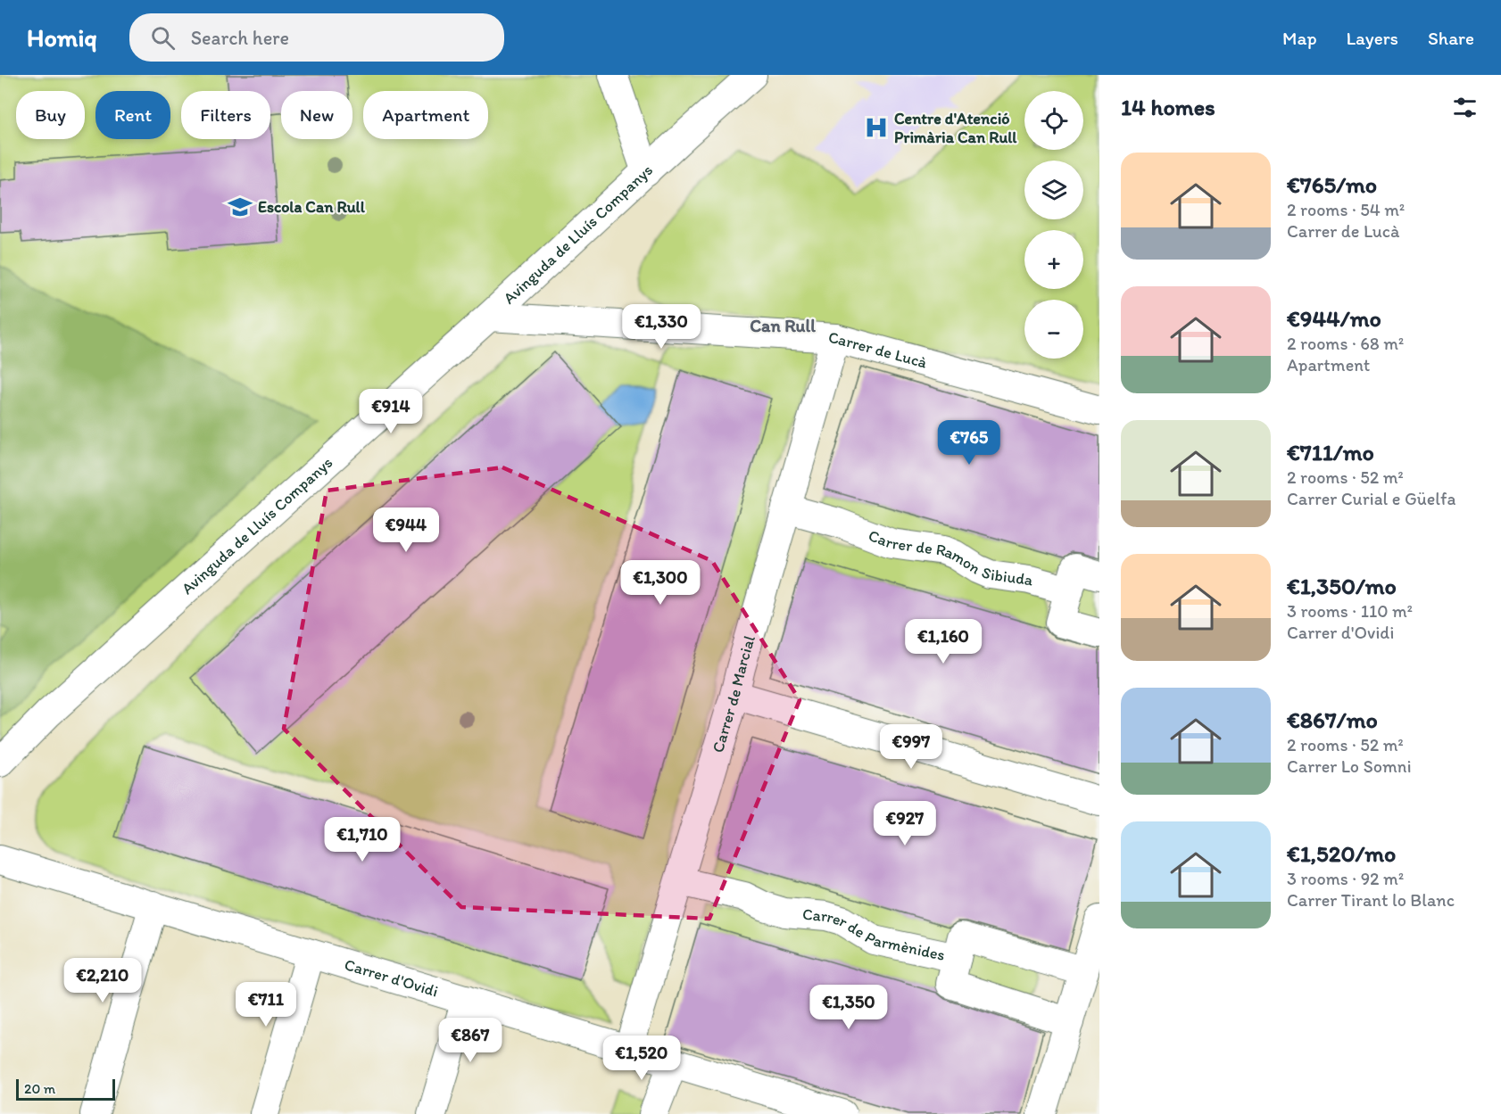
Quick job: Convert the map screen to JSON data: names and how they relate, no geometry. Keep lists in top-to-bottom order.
{
  "streets": {
    "street": [
      "Avinguda de Lluís Companys",
      "Carrer de Lucà",
      "Carrer de Ramon Sibiuda",
      "Carrer de Marcial",
      "Carrer de Parmènides",
      "Carrer d'Ovidi"
    ]
  },
  "crossings": [
    ["Avinguda de Lluís Companys", "Carrer de Lucà"],
    ["Carrer de Lucà", "Carrer de Marcial"],
    ["Carrer de Ramon Sibiuda", "Carrer de Marcial"],
    ["Carrer de Marcial", "Carrer de Parmènides"],
    ["Carrer de Marcial", "Carrer d'Ovidi"]
  ],
  "districts": ["Can Rull"],
  "places": {
    "hospital": ["Centre d'Atenció Primària Can Rull"],
    "school or university": ["Escola Can Rull"]
  },
  "scale_bar": "20 m",
  "page": {
    "header": "Homiq",
    "search": "Search here",
    "nav": ["Map", "Layers", "Share"],
    "heading": "14 homes",
    "map_buttons": ["+", "−"],
    "chip": [
      "Buy",
      "Rent",
      "Filters",
      "New",
      "Apartment"
    ],
    "list": [
      {
        "name": "€765/mo",
        "note": "2 rooms · 54 m² · Carrer de Lucà"
      },
      {
        "name": "€944/mo",
        "note": "2 rooms · 68 m² · Apartment"
      },
      {
        "name": "€711/mo",
        "note": "2 rooms · 52 m² · Carrer Curial e Güelfa"
      },
      {
        "name": "€1,350/mo",
        "note": "3 rooms · 110 m² · Carrer d'Ovidi"
      },
      {
        "name": "€867/mo",
        "note": "2 rooms · 52 m² · Carrer Lo Somni"
      },
      {
        "name": "€1,520/mo",
        "note": "3 rooms · 92 m² · Carrer Tirant lo Blanc"
      }
    ],
    "price": [
      "€1,330",
      "€914",
      "€765",
      "€944",
      "€1,300",
      "€1,160",
      "€997",
      "€927",
      "€1,710",
      "€2,210",
      "€711",
      "€1,350",
      "€867",
      "€1,520"
    ],
    "scale": "20 m"
  }
}
